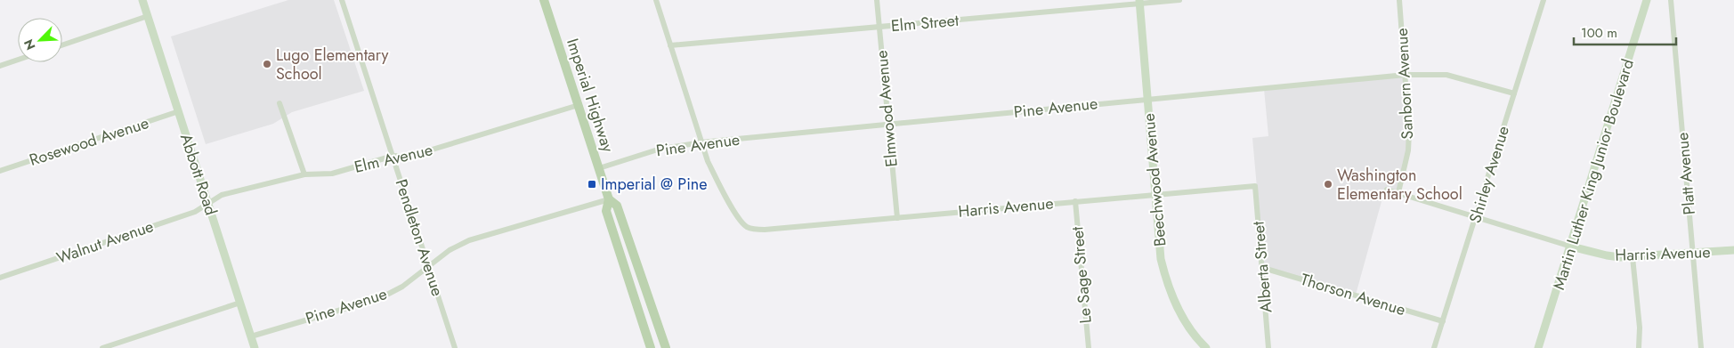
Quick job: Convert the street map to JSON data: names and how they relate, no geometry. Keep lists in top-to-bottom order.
{
  "streets": {
    "main road": ["Imperial Highway"],
    "street": [
      "Elm Street",
      "Sanborn Avenue",
      "Pine Avenue",
      "Elmwood Avenue",
      "Rosewood Avenue",
      "Elm Avenue",
      "Platt Avenue",
      "Abbott Road",
      "Shirley Avenue",
      "Martin Luther King Junior Boulevard",
      "Beechwood Avenue",
      "Harris Avenue",
      "Pendleton Avenue",
      "Walnut Avenue",
      "Alberta Street",
      "Le Sage Street",
      "Thorson Avenue"
    ]
  },
  "crossings": [
    ["Elm Street", "Elmwood Avenue"],
    ["Elm Street", "Beechwood Avenue"],
    ["Sanborn Avenue", "Pine Avenue"],
    ["Sanborn Avenue", "Harris Avenue"],
    ["Imperial Highway", "Pine Avenue"],
    ["Imperial Highway", "Elm Avenue"],
    ["Pine Avenue", "Elmwood Avenue"],
    ["Pine Avenue", "Abbott Road"],
    ["Pine Avenue", "Shirley Avenue"],
    ["Pine Avenue", "Beechwood Avenue"],
    ["Pine Avenue", "Harris Avenue"],
    ["Pine Avenue", "Pendleton Avenue"],
    ["Elmwood Avenue", "Harris Avenue"],
    ["Rosewood Avenue", "Abbott Road"],
    ["Elm Avenue", "Abbott Road"],
    ["Elm Avenue", "Pendleton Avenue"],
    ["Elm Avenue", "Walnut Avenue"],
    ["Platt Avenue", "Harris Avenue"],
    ["Abbott Road", "Walnut Avenue"],
    ["Shirley Avenue", "Harris Avenue"],
    ["Shirley Avenue", "Thorson Avenue"],
    ["Martin Luther King Junior Boulevard", "Harris Avenue"],
    ["Beechwood Avenue", "Harris Avenue"],
    ["Harris Avenue", "Alberta Street"],
    ["Harris Avenue", "Le Sage Street"],
    ["Alberta Street", "Thorson Avenue"]
  ],
  "places": {
    "other": ["Lugo Elementary School", "Washington Elementary School"],
    "transit": ["Imperial @ Pine"]
  },
  "scale_bar": "100 m",
  "north": "bottom left"
}
